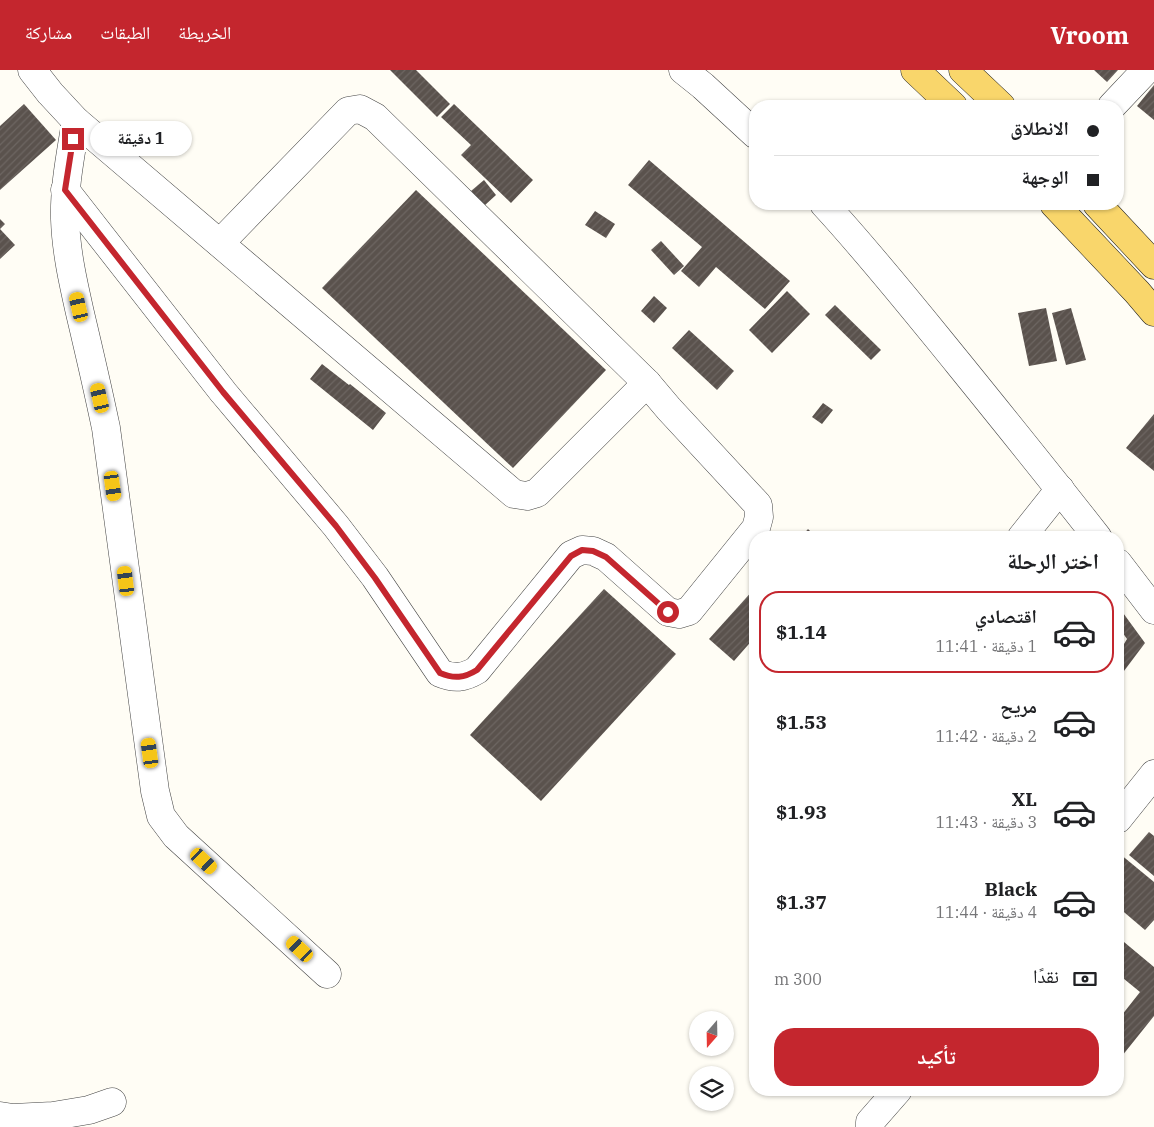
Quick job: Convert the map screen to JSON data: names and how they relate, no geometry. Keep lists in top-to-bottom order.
{
  "north": "bottom",
  "page": {
    "header": "Vroom",
    "nav": ["الخريطة", "الطبقات", "مشاركة"],
    "banner": ["الانطلاق", "الوجهة"],
    "bubble": "1 دقيقة",
    "heading": "اختر الرحلة",
    "list": [
      {
        "name": "اقتصادي",
        "note": "1 دقيقة · 11:41",
        "value": "$1.14"
      },
      {
        "name": "مريح",
        "note": "2 دقيقة · 11:42",
        "value": "$1.53"
      },
      {
        "name": "XL",
        "note": "3 دقيقة · 11:43",
        "value": "$1.93"
      },
      {
        "name": "Black",
        "note": "4 دقيقة · 11:44",
        "value": "$1.37"
      }
    ],
    "pay": ["نقدًا", "300 m"],
    "buttons": "تأكيد"
  }
}
